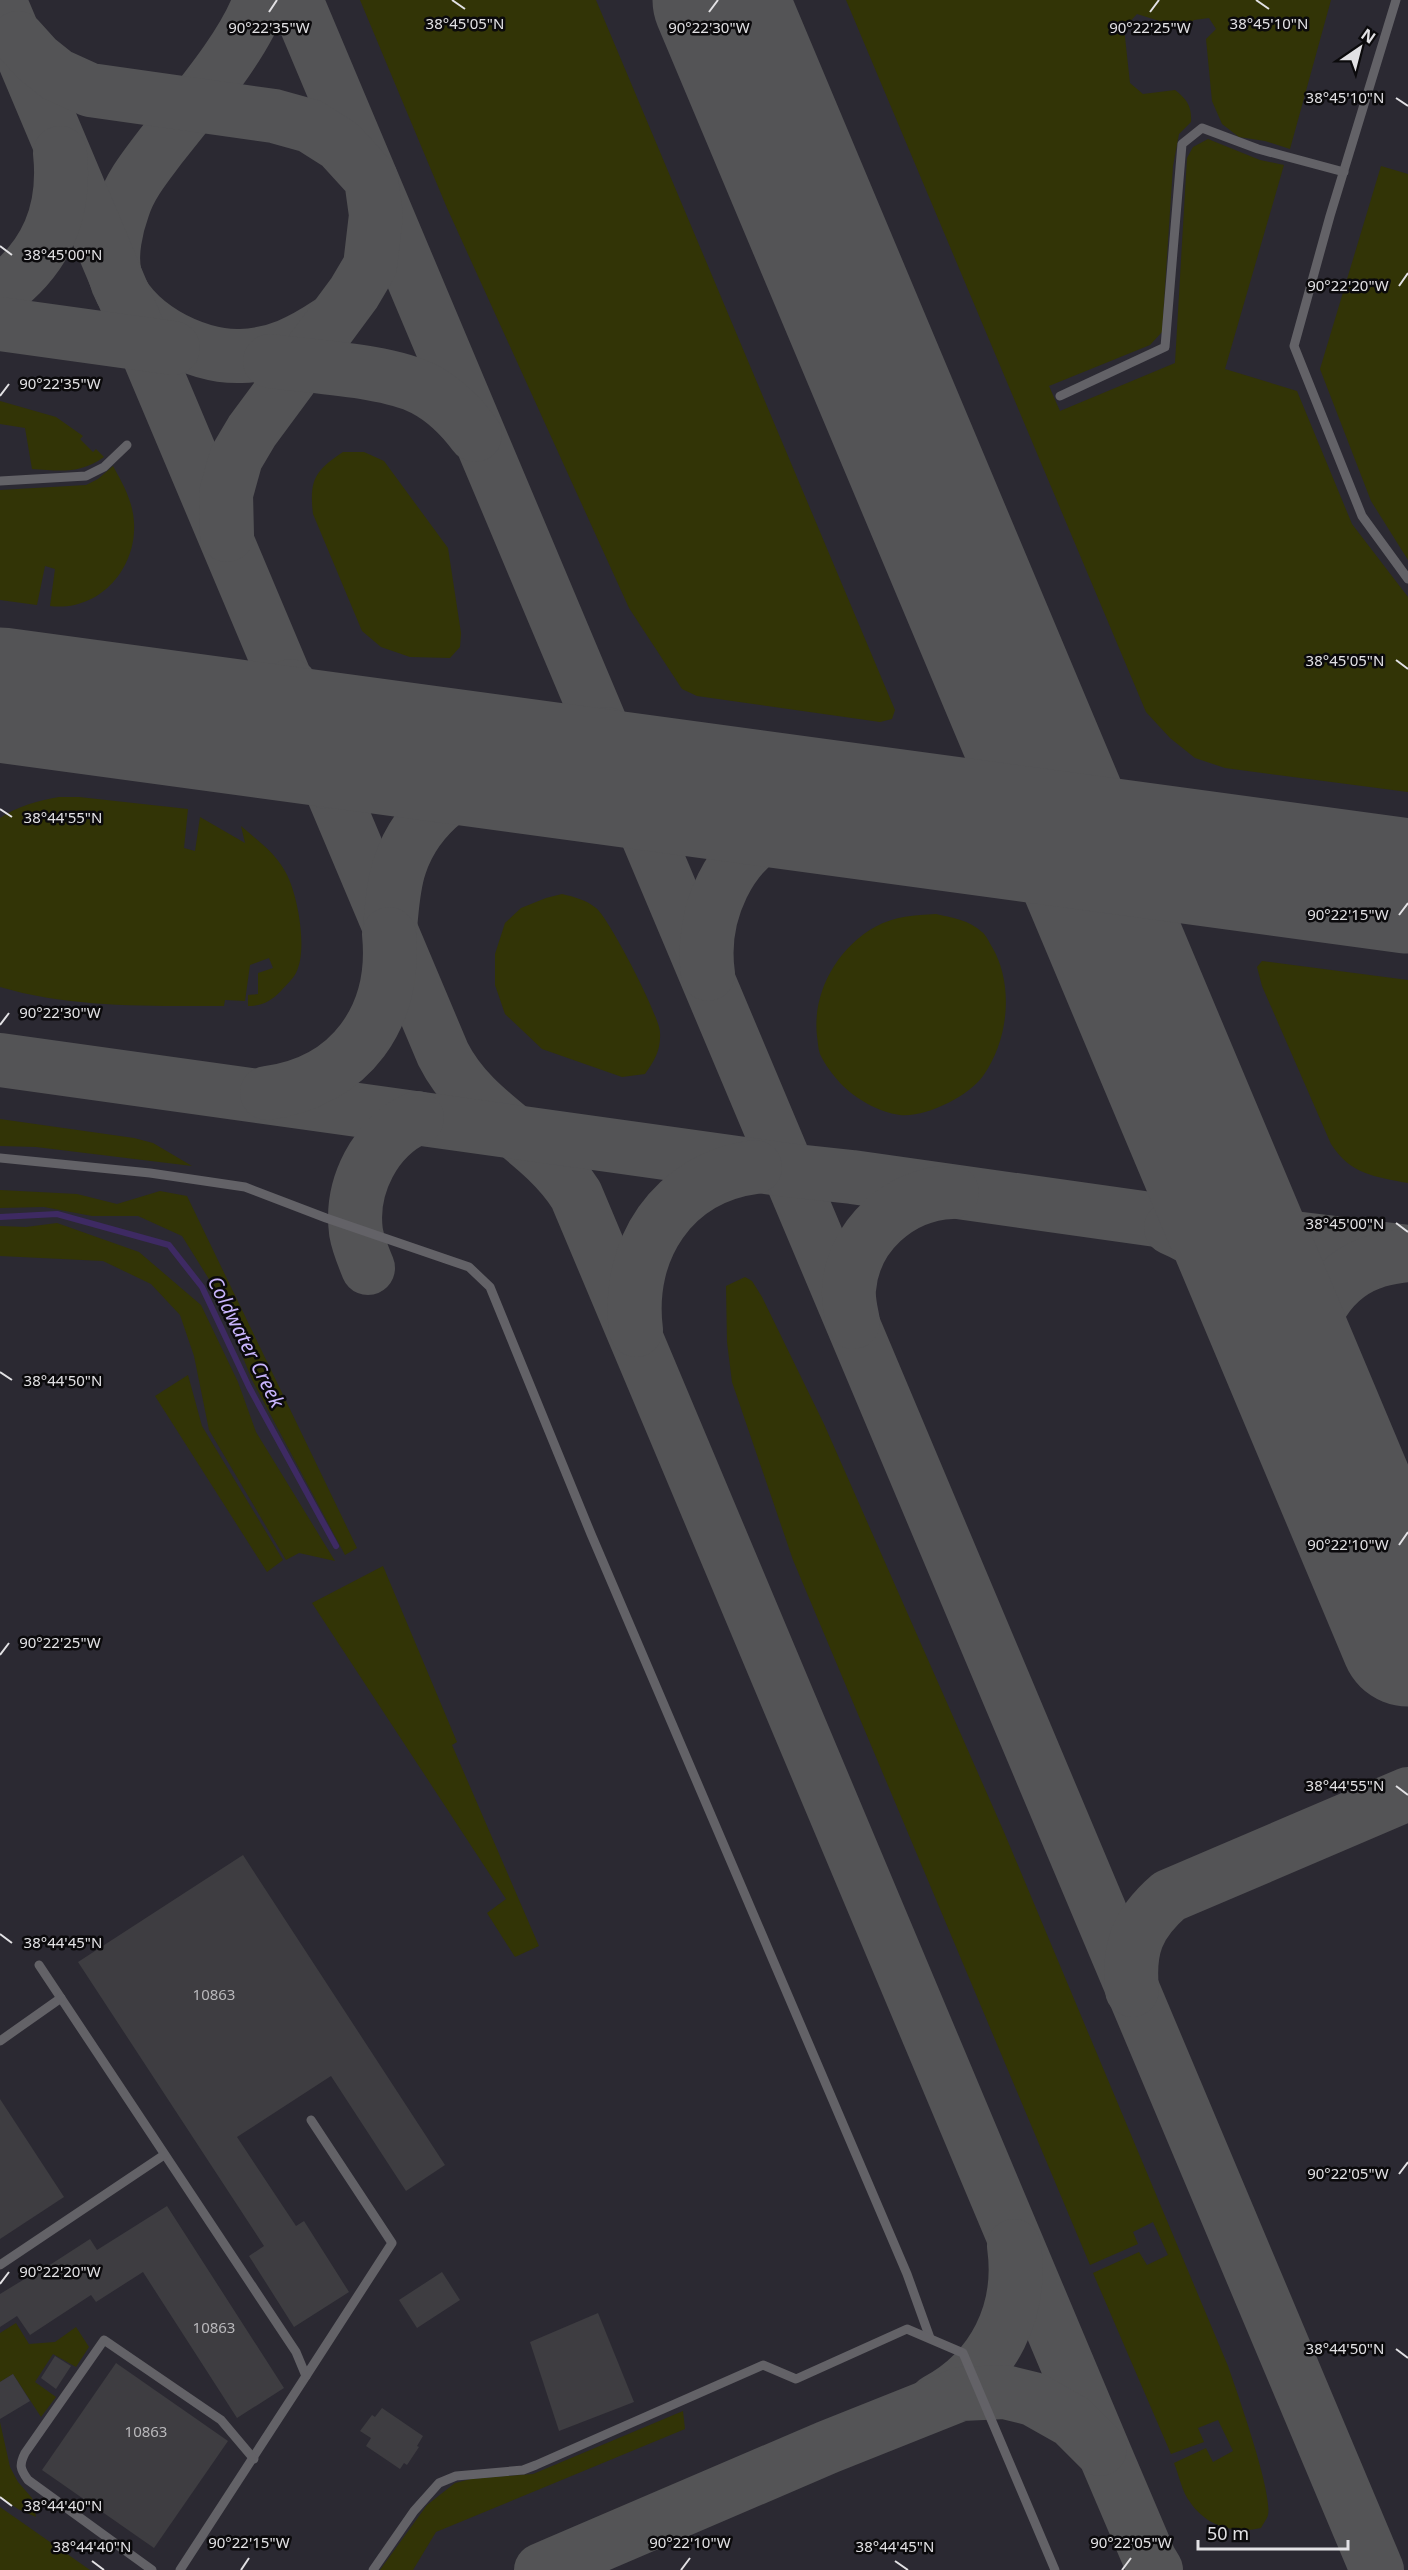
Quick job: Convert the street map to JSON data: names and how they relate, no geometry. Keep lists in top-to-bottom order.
{
  "water": ["Coldwater Creek"],
  "house_numbers": ["10863", "10863", "10863"],
  "scale_bar": "50 m",
  "north": "top right",
  "coordinates": [
    "38°45'05\"N",
    "38°45'10\"N",
    "90°22'35\"W",
    "90°22'30\"W",
    "90°22'25\"W",
    "38°45'00\"N",
    "90°22'20\"W",
    "38°44'55\"N",
    "90°22'15\"W",
    "38°44'50\"N",
    "90°22'10\"W",
    "38°44'45\"N",
    "90°22'05\"W",
    "38°44'40\"N"
  ]
}
